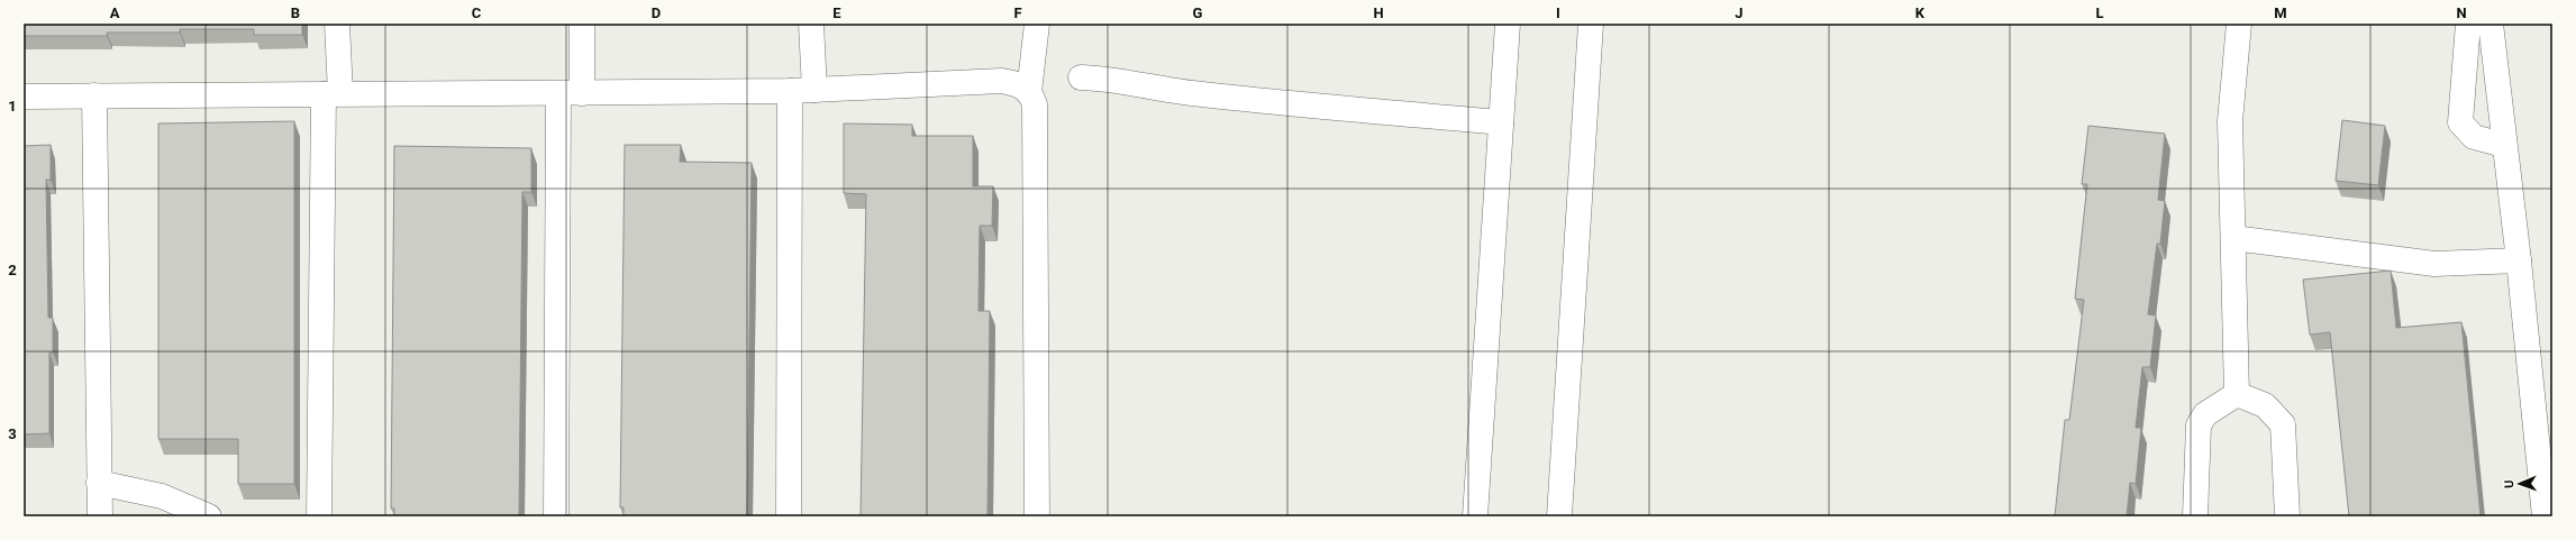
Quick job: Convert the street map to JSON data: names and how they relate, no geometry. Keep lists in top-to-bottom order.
{
  "north": "left",
  "grid": {
    "columns": [
      "A",
      "B",
      "C",
      "D",
      "E",
      "F",
      "G",
      "H",
      "I",
      "J",
      "K",
      "L",
      "M",
      "N"
    ],
    "rows": ["1", "2", "3"]
  }
}
